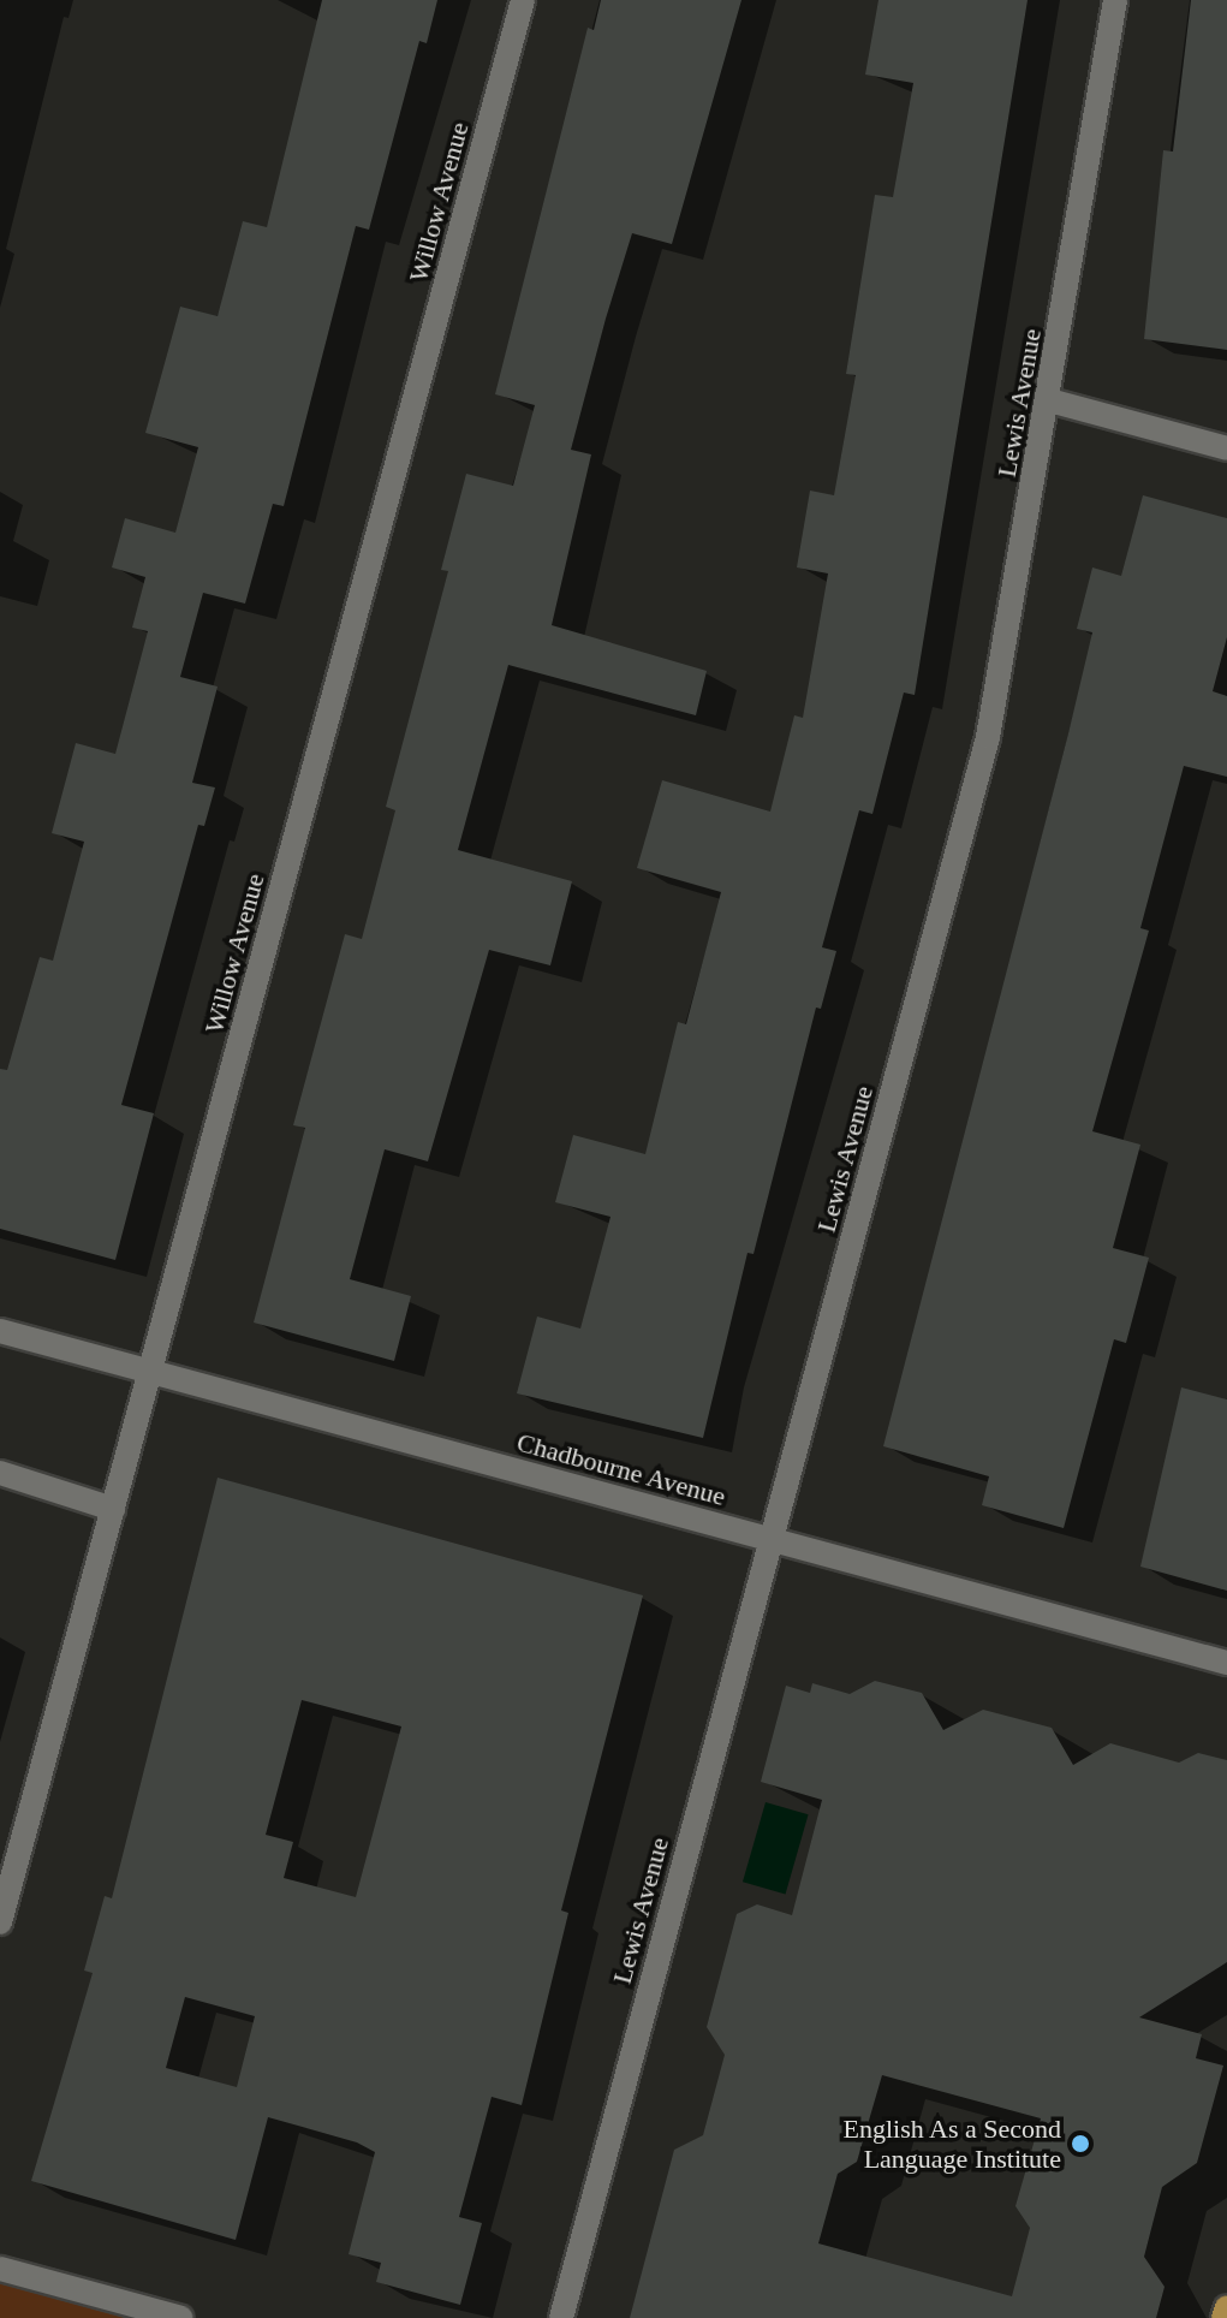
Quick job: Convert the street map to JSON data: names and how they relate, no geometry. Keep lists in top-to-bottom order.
{
  "streets": {
    "street": ["Willow Avenue", "Lewis Avenue", "Chadbourne Avenue"]
  },
  "crossings": [
    ["Willow Avenue", "Chadbourne Avenue"],
    ["Lewis Avenue", "Chadbourne Avenue"]
  ],
  "places": ["English As a Second Language Institute"]
}
